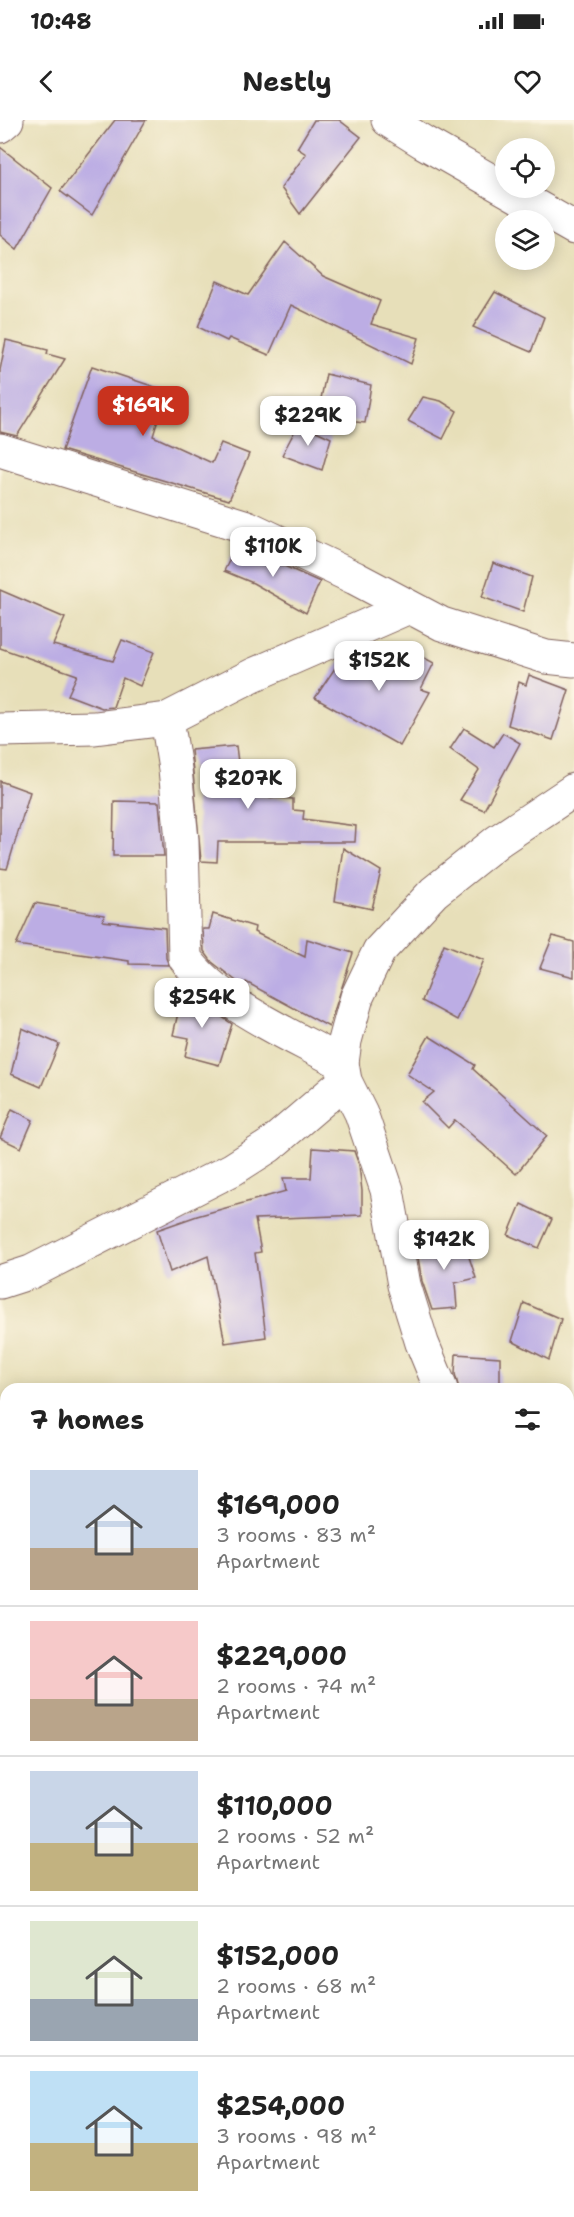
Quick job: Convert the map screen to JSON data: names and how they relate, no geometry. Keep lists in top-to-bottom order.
{
  "page": {
    "status": "10:48",
    "header": "Nestly",
    "price": [
      "$169K",
      "$229K",
      "$110K",
      "$152K",
      "$207K",
      "$254K",
      "$142K"
    ],
    "heading": "7 homes",
    "list": [
      {
        "name": "$169,000",
        "note": "3 rooms · 83 m² · Apartment"
      },
      {
        "name": "$229,000",
        "note": "2 rooms · 74 m² · Apartment"
      },
      {
        "name": "$110,000",
        "note": "2 rooms · 52 m² · Apartment"
      },
      {
        "name": "$152,000",
        "note": "2 rooms · 68 m² · Apartment"
      },
      {
        "name": "$254,000",
        "note": "3 rooms · 98 m² · Apartment"
      }
    ]
  }
}
